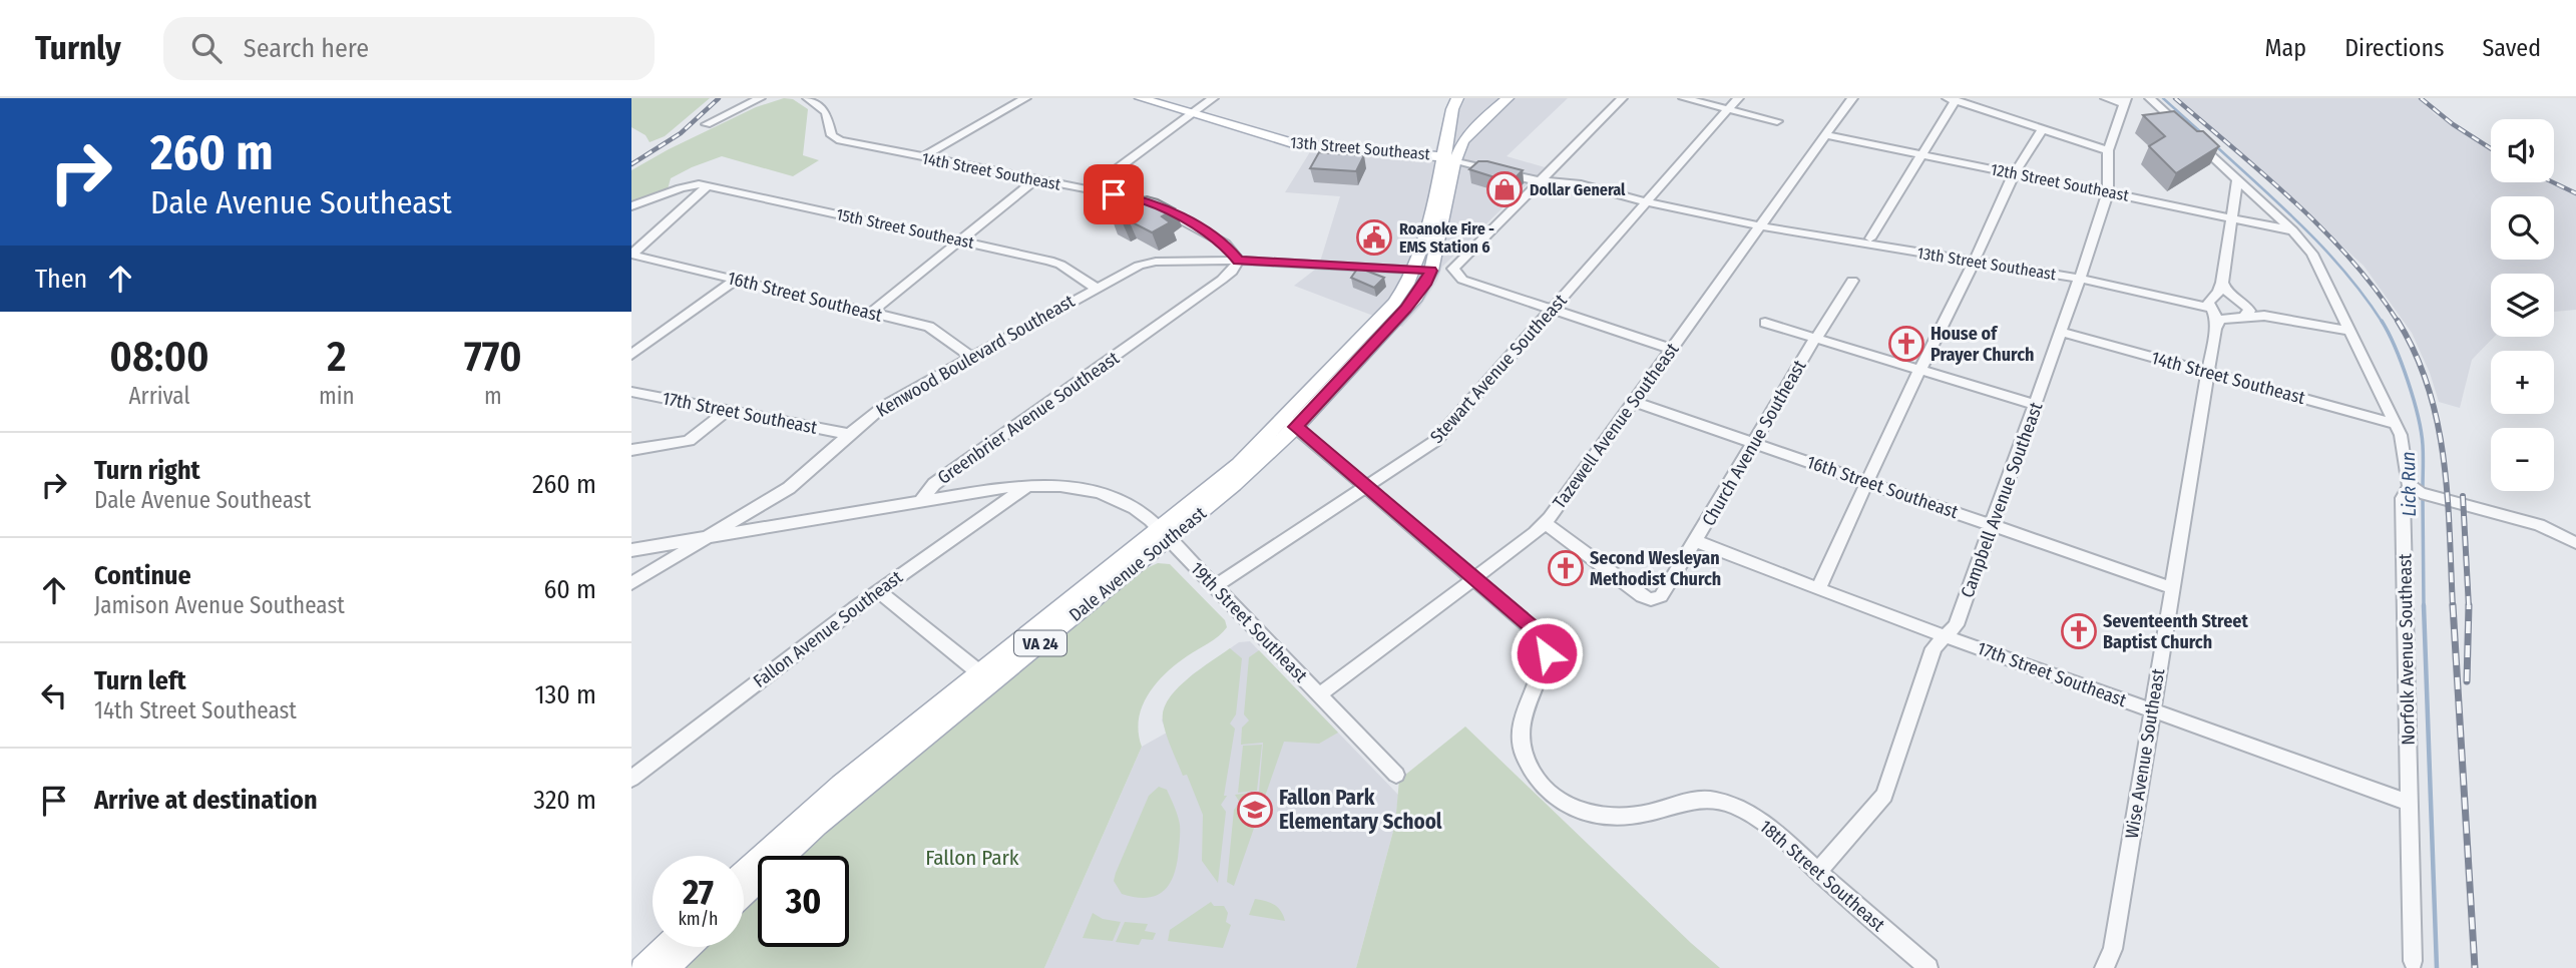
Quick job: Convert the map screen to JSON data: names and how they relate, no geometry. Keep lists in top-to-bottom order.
{
  "streets": {
    "main road": ["13th Street Southeast", "Dale Avenue Southeast", "VA 24"],
    "street": [
      "14th Street Southeast",
      "12th Street Southeast",
      "15th Street Southeast",
      "16th Street Southeast",
      "Kenwood Boulevard Southeast",
      "Stewart Avenue Southeast",
      "17th Street Southeast",
      "Greenbrier Avenue Southeast",
      "Tazewell Avenue Southeast",
      "Church Avenue Southeast",
      "Campbell Avenue Southeast",
      "19th Street Southeast",
      "Fallon Avenue Southeast",
      "Norfolk Avenue Southeast",
      "Wise Avenue Southeast",
      "18th Street Southeast"
    ]
  },
  "crossings": [
    ["13th Street Southeast", "Stewart Avenue Southeast"],
    ["13th Street Southeast", "Tazewell Avenue Southeast"],
    ["13th Street Southeast", "Campbell Avenue Southeast"],
    ["13th Street Southeast", "VA 24"],
    ["13th Street Southeast", "Wise Avenue Southeast"],
    ["14th Street Southeast", "Kenwood Boulevard Southeast"],
    ["14th Street Southeast", "Greenbrier Avenue Southeast"],
    ["14th Street Southeast", "Campbell Avenue Southeast"],
    ["14th Street Southeast", "Wise Avenue Southeast"],
    ["12th Street Southeast", "Tazewell Avenue Southeast"],
    ["12th Street Southeast", "Campbell Avenue Southeast"],
    ["15th Street Southeast", "Kenwood Boulevard Southeast"],
    ["16th Street Southeast", "Kenwood Boulevard Southeast"],
    ["16th Street Southeast", "Tazewell Avenue Southeast"],
    ["16th Street Southeast", "Church Avenue Southeast"],
    ["16th Street Southeast", "Campbell Avenue Southeast"],
    ["16th Street Southeast", "Wise Avenue Southeast"],
    ["Kenwood Boulevard Southeast", "17th Street Southeast"],
    ["Kenwood Boulevard Southeast", "Greenbrier Avenue Southeast"],
    ["Stewart Avenue Southeast", "19th Street Southeast"],
    ["Stewart Avenue Southeast", "18th Street Southeast"],
    ["17th Street Southeast", "Church Avenue Southeast"],
    ["17th Street Southeast", "Campbell Avenue Southeast"],
    ["17th Street Southeast", "Norfolk Avenue Southeast"],
    ["17th Street Southeast", "Wise Avenue Southeast"],
    ["Greenbrier Avenue Southeast", "19th Street Southeast"],
    ["Tazewell Avenue Southeast", "Church Avenue Southeast"],
    ["Tazewell Avenue Southeast", "19th Street Southeast"],
    ["Tazewell Avenue Southeast", "18th Street Southeast"],
    ["Campbell Avenue Southeast", "18th Street Southeast"],
    ["Dale Avenue Southeast", "19th Street Southeast"],
    ["Dale Avenue Southeast", "VA 24"],
    ["Dale Avenue Southeast", "18th Street Southeast"],
    ["19th Street Southeast", "Fallon Avenue Southeast"]
  ],
  "water": ["Lick Run"],
  "parks": ["Fallon Park"],
  "places": {
    "shop": ["Dollar General"],
    "public building": ["Roanoke Fire - EMS Station 6"],
    "church": ["House of Prayer Church", "Second Wesleyan Methodist Church", "Seventeenth Street Baptist Church"],
    "school or university": ["Fallon Park Elementary School"]
  },
  "page": {
    "header": "Turnly",
    "search": "Search here",
    "nav": ["Map", "Directions", "Saved"],
    "turn": ["260 m", "Dale Avenue Southeast"],
    "map_buttons": ["+", "−"],
    "then": "Then",
    "eta": [
      "08:00",
      "Arrival",
      "2",
      "min",
      "770",
      "m"
    ],
    "list": [
      {
        "name": "Turn right",
        "note": "Dale Avenue Southeast",
        "value": "260 m"
      },
      {
        "name": "Continue",
        "note": "Jamison Avenue Southeast",
        "value": "60 m"
      },
      {
        "name": "Turn left",
        "note": "14th Street Southeast",
        "value": "130 m"
      },
      {
        "name": "Arrive at destination",
        "value": "320 m"
      }
    ],
    "speed": "27 km/h",
    "limit": "30"
  }
}
